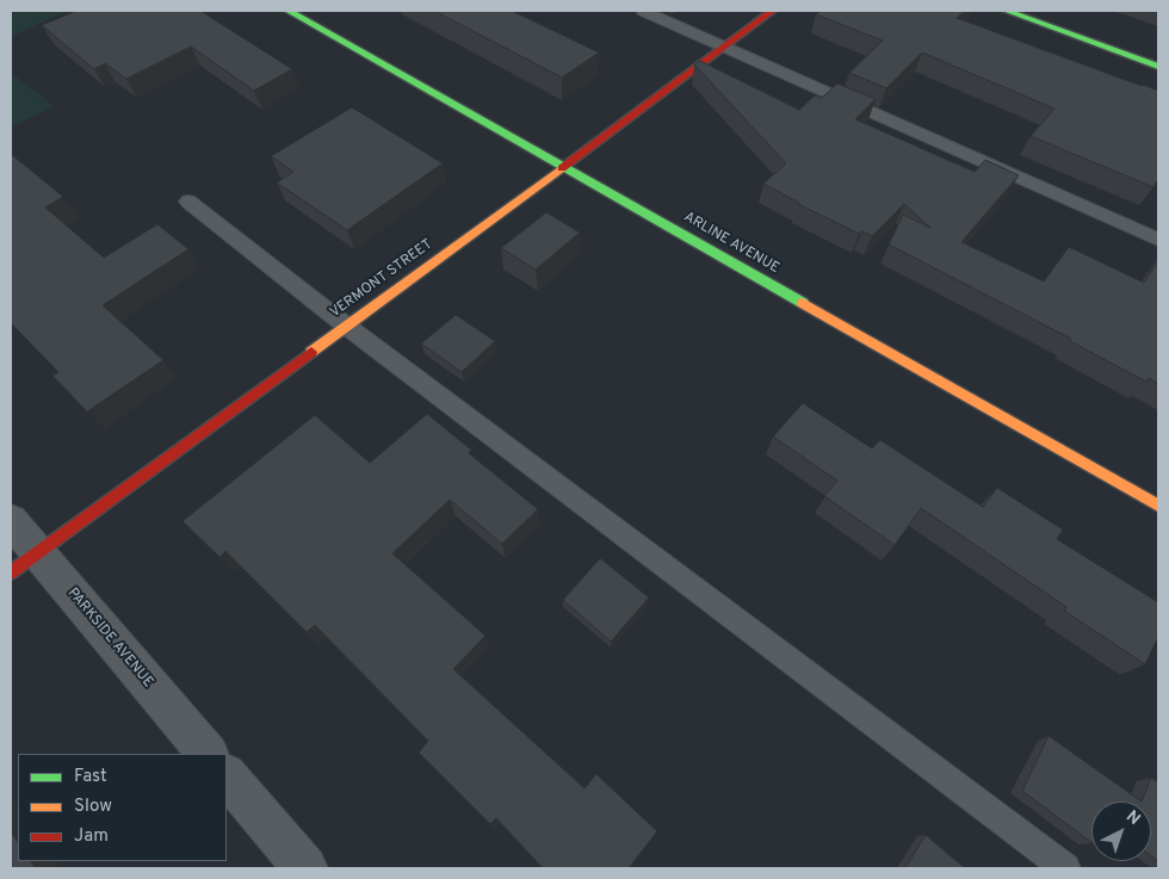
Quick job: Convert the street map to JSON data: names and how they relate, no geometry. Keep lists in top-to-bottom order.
{
  "streets": {
    "street": ["ARLINE AVENUE", "VERMONT STREET", "PARKSIDE AVENUE"]
  },
  "crossings": [
    ["ARLINE AVENUE", "VERMONT STREET"],
    ["VERMONT STREET", "PARKSIDE AVENUE"]
  ],
  "legend": ["Fast", "Slow", "Jam"],
  "north": "top right"
}
